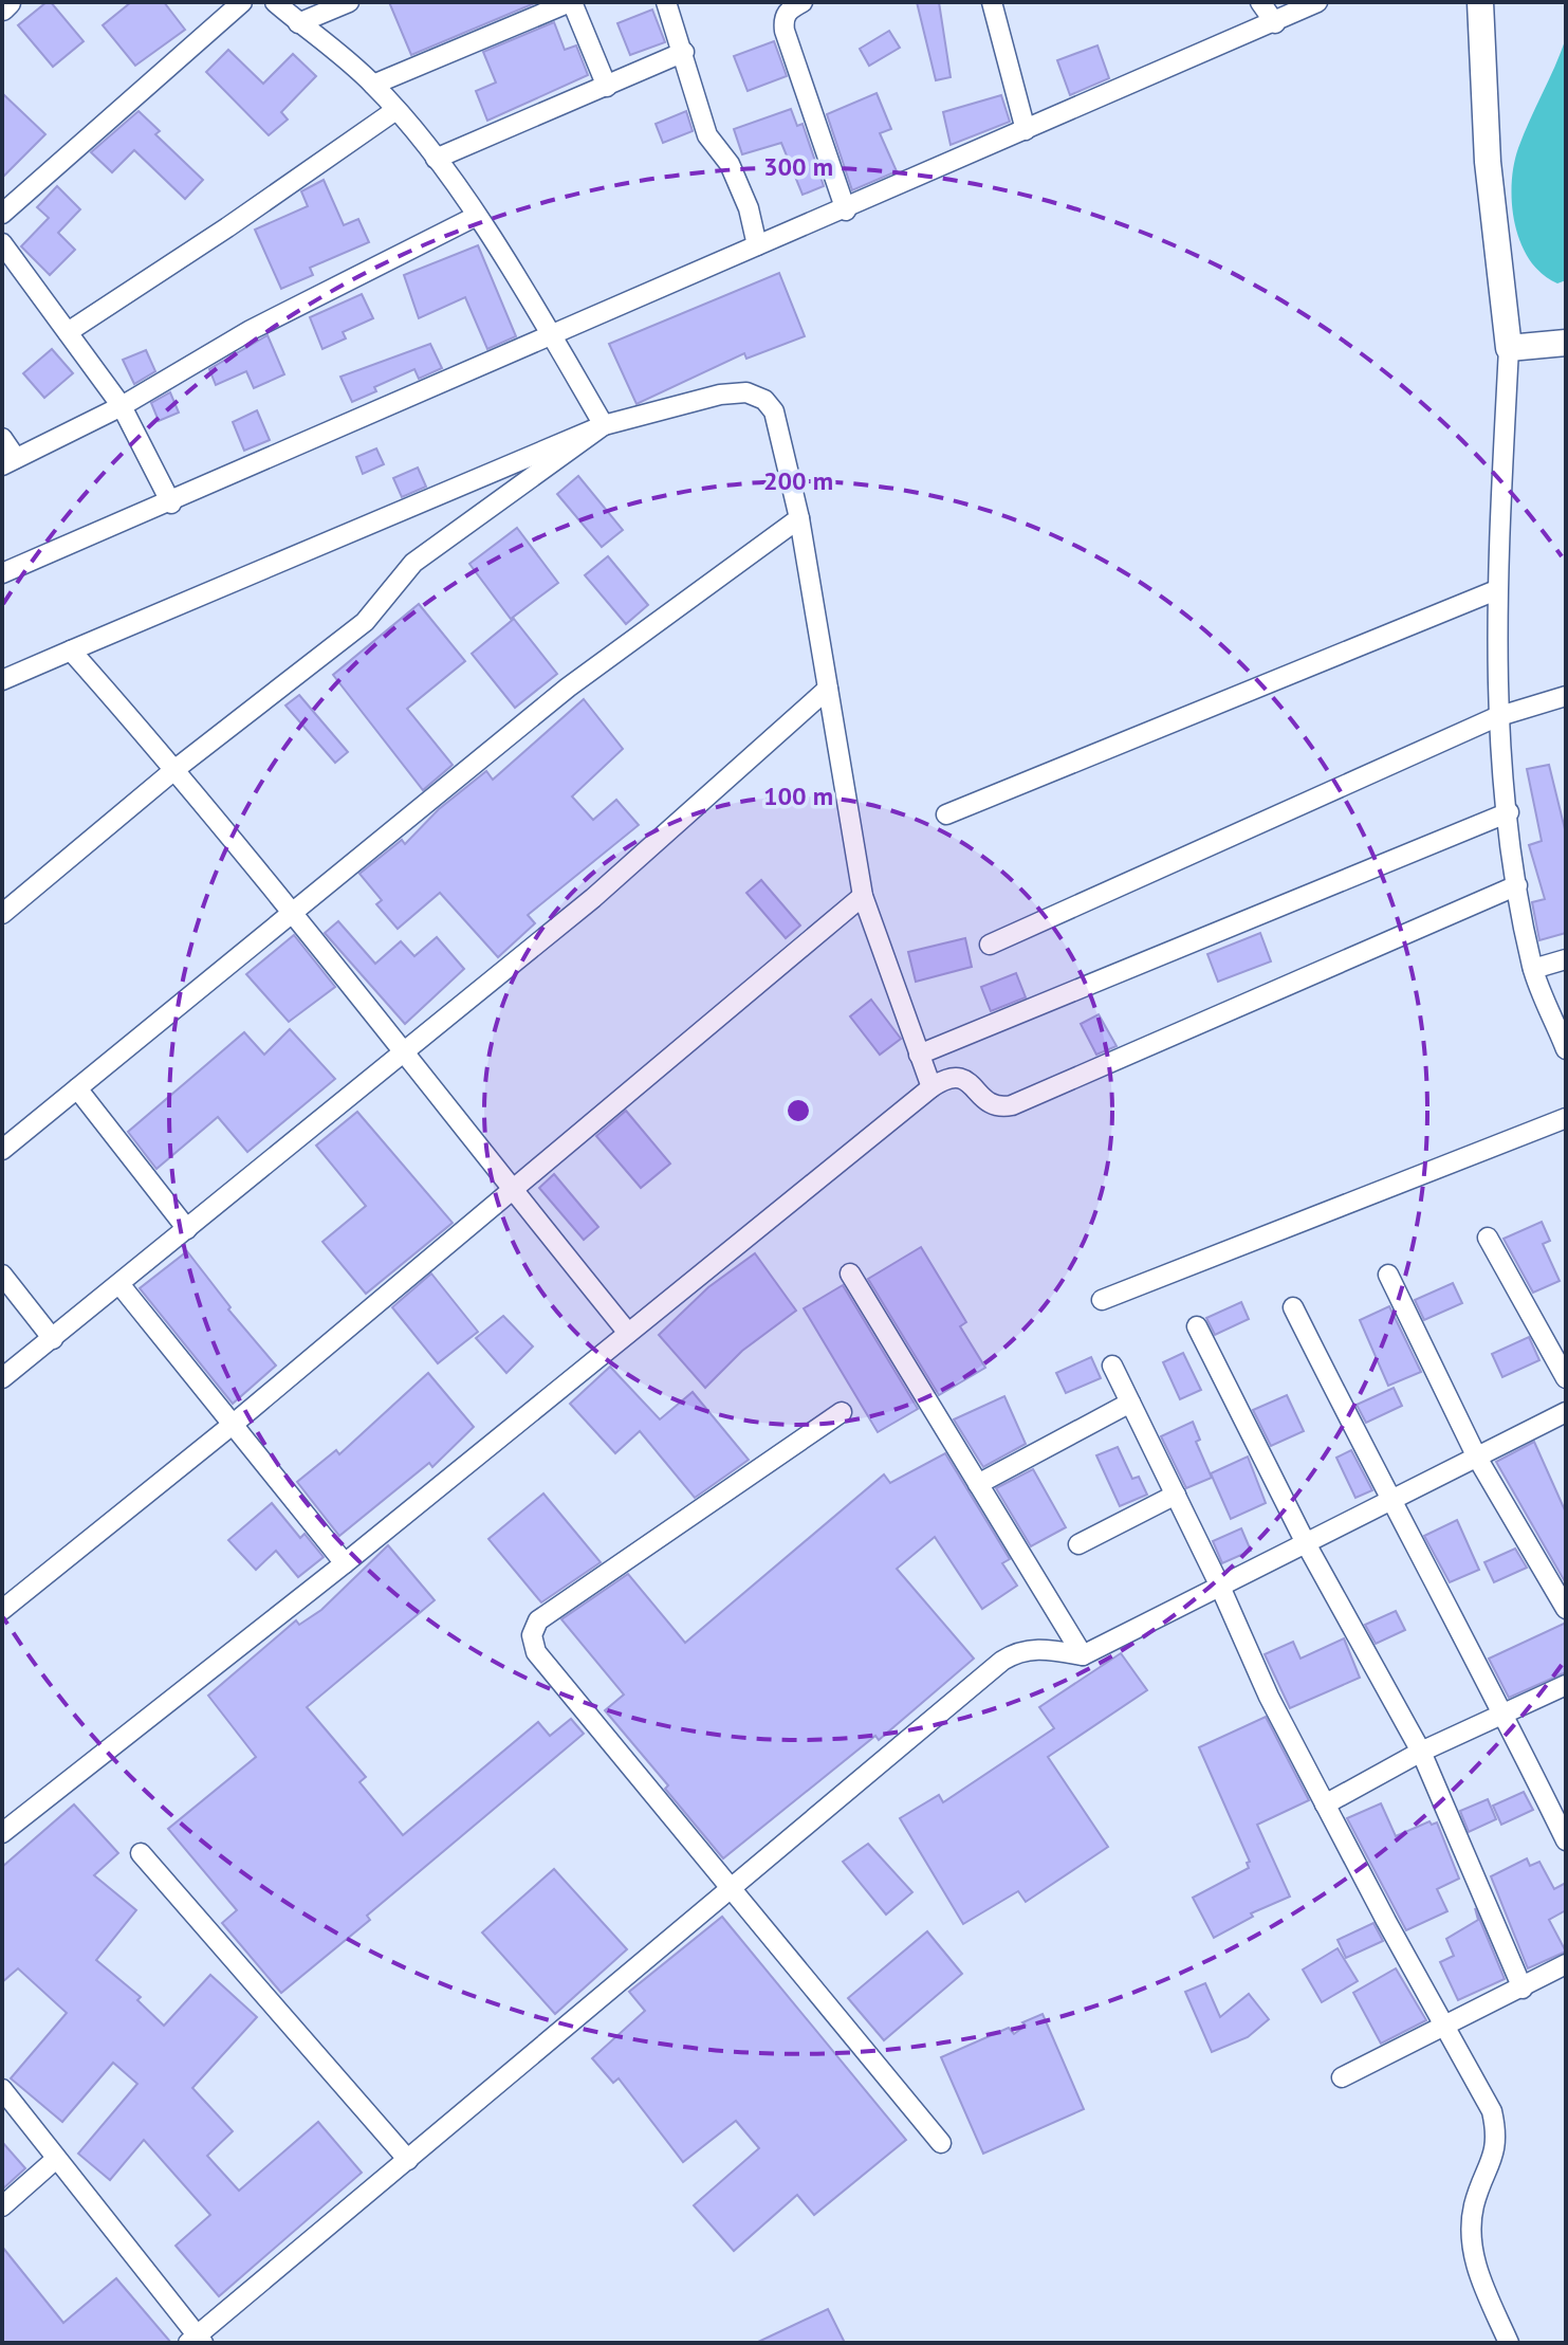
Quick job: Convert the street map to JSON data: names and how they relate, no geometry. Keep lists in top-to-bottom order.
{
  "rings": ["300 m", "200 m", "100 m"]
}
